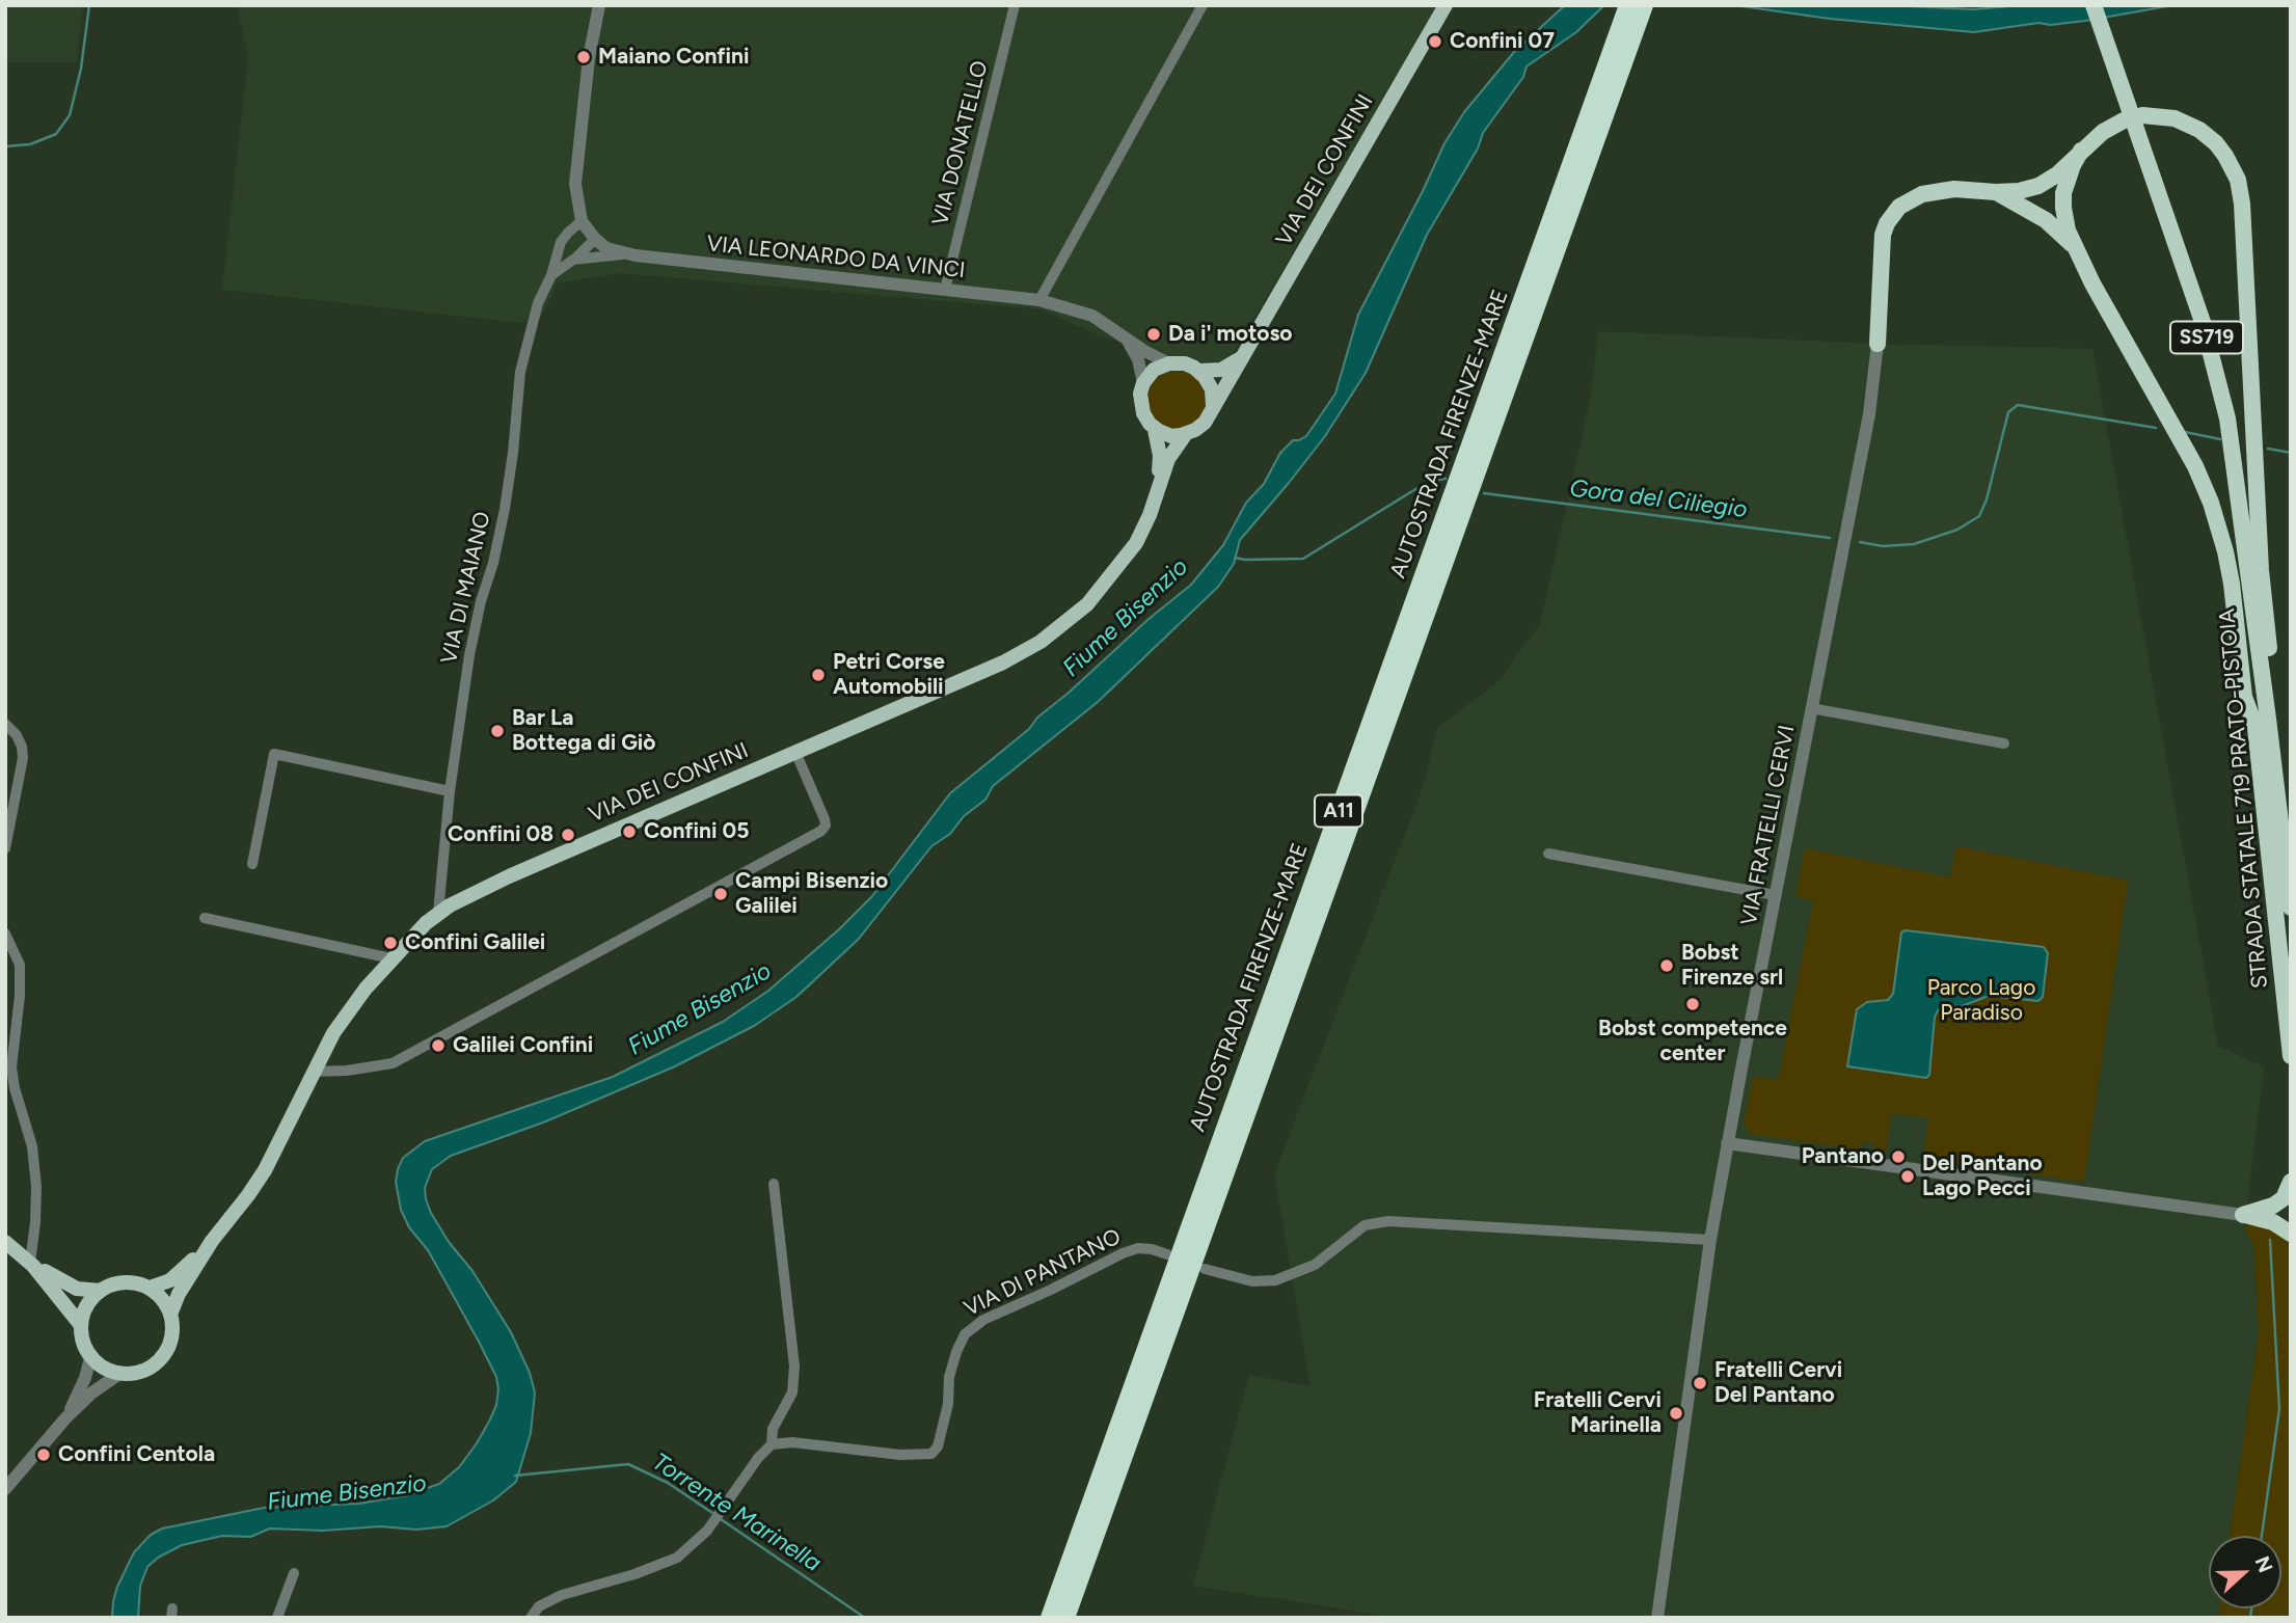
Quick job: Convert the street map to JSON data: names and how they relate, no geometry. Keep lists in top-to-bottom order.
{
  "streets": {
    "highway": [
      "SS719",
      "AUTOSTRADA FIRENZE-MARE",
      "STRADA STATALE 719 PRATO-PISTOIA",
      "A11"
    ],
    "main road": ["VIA DEI CONFINI"],
    "street": [
      "VIA DONATELLO",
      "VIA LEONARDO DA VINCI",
      "VIA DI MAIANO",
      "VIA FRATELLI CERVI",
      "VIA DI PANTANO"
    ]
  },
  "crossings": [
    ["VIA DONATELLO", "VIA LEONARDO DA VINCI"],
    ["VIA DEI CONFINI", "VIA LEONARDO DA VINCI"],
    ["VIA DEI CONFINI", "VIA DI MAIANO"]
  ],
  "water": ["Gora del Ciliegio", "Fiume Bisenzio", "Torrente Marinella"],
  "parks": ["Parco Lago Paradiso"],
  "places": [
    "Confini 07",
    "Maiano Confini",
    "Da i' motoso",
    "Petri Corse Automobili",
    "Bar La Bottega di Giò",
    "Confini 05",
    "Confini 08",
    "Campi Bisenzio Galilei",
    "Confini Galilei",
    "Bobst Firenze srl",
    "Bobst competence center",
    "Galilei Confini",
    "Pantano",
    "Del Pantano Lago Pecci",
    "Fratelli Cervi Del Pantano",
    "Fratelli Cervi Marinella",
    "Confini Centola"
  ],
  "north": "right"
}
